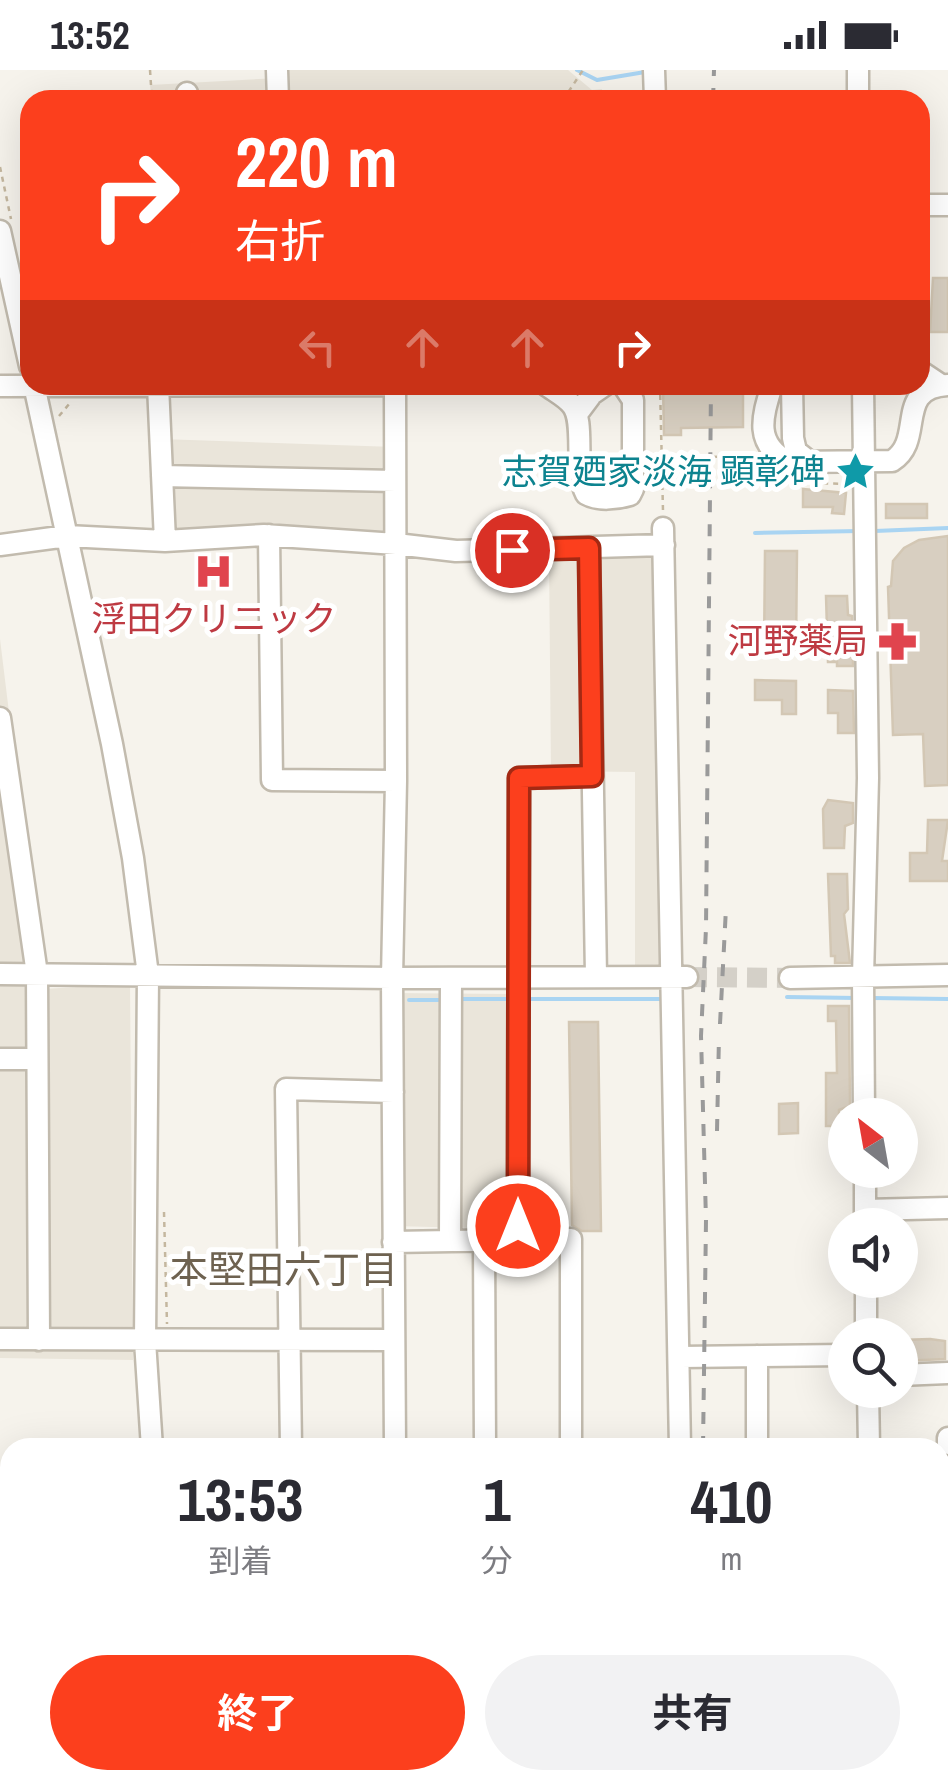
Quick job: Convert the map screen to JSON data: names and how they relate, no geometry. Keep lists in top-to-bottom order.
{
  "districts": ["本堅田六丁目"],
  "places": {
    "place": ["志賀廼家淡海 顕彰碑"],
    "hospital": ["浮田クリニック"],
    "pharmacy": ["河野薬局"]
  },
  "north": "top left",
  "page": {
    "status": "13:52",
    "turn": ["220 m", "右折"],
    "eta": [
      "13:53",
      "到着",
      "1",
      "分",
      "410",
      "m"
    ],
    "buttons": ["終了", "共有"]
  }
}
